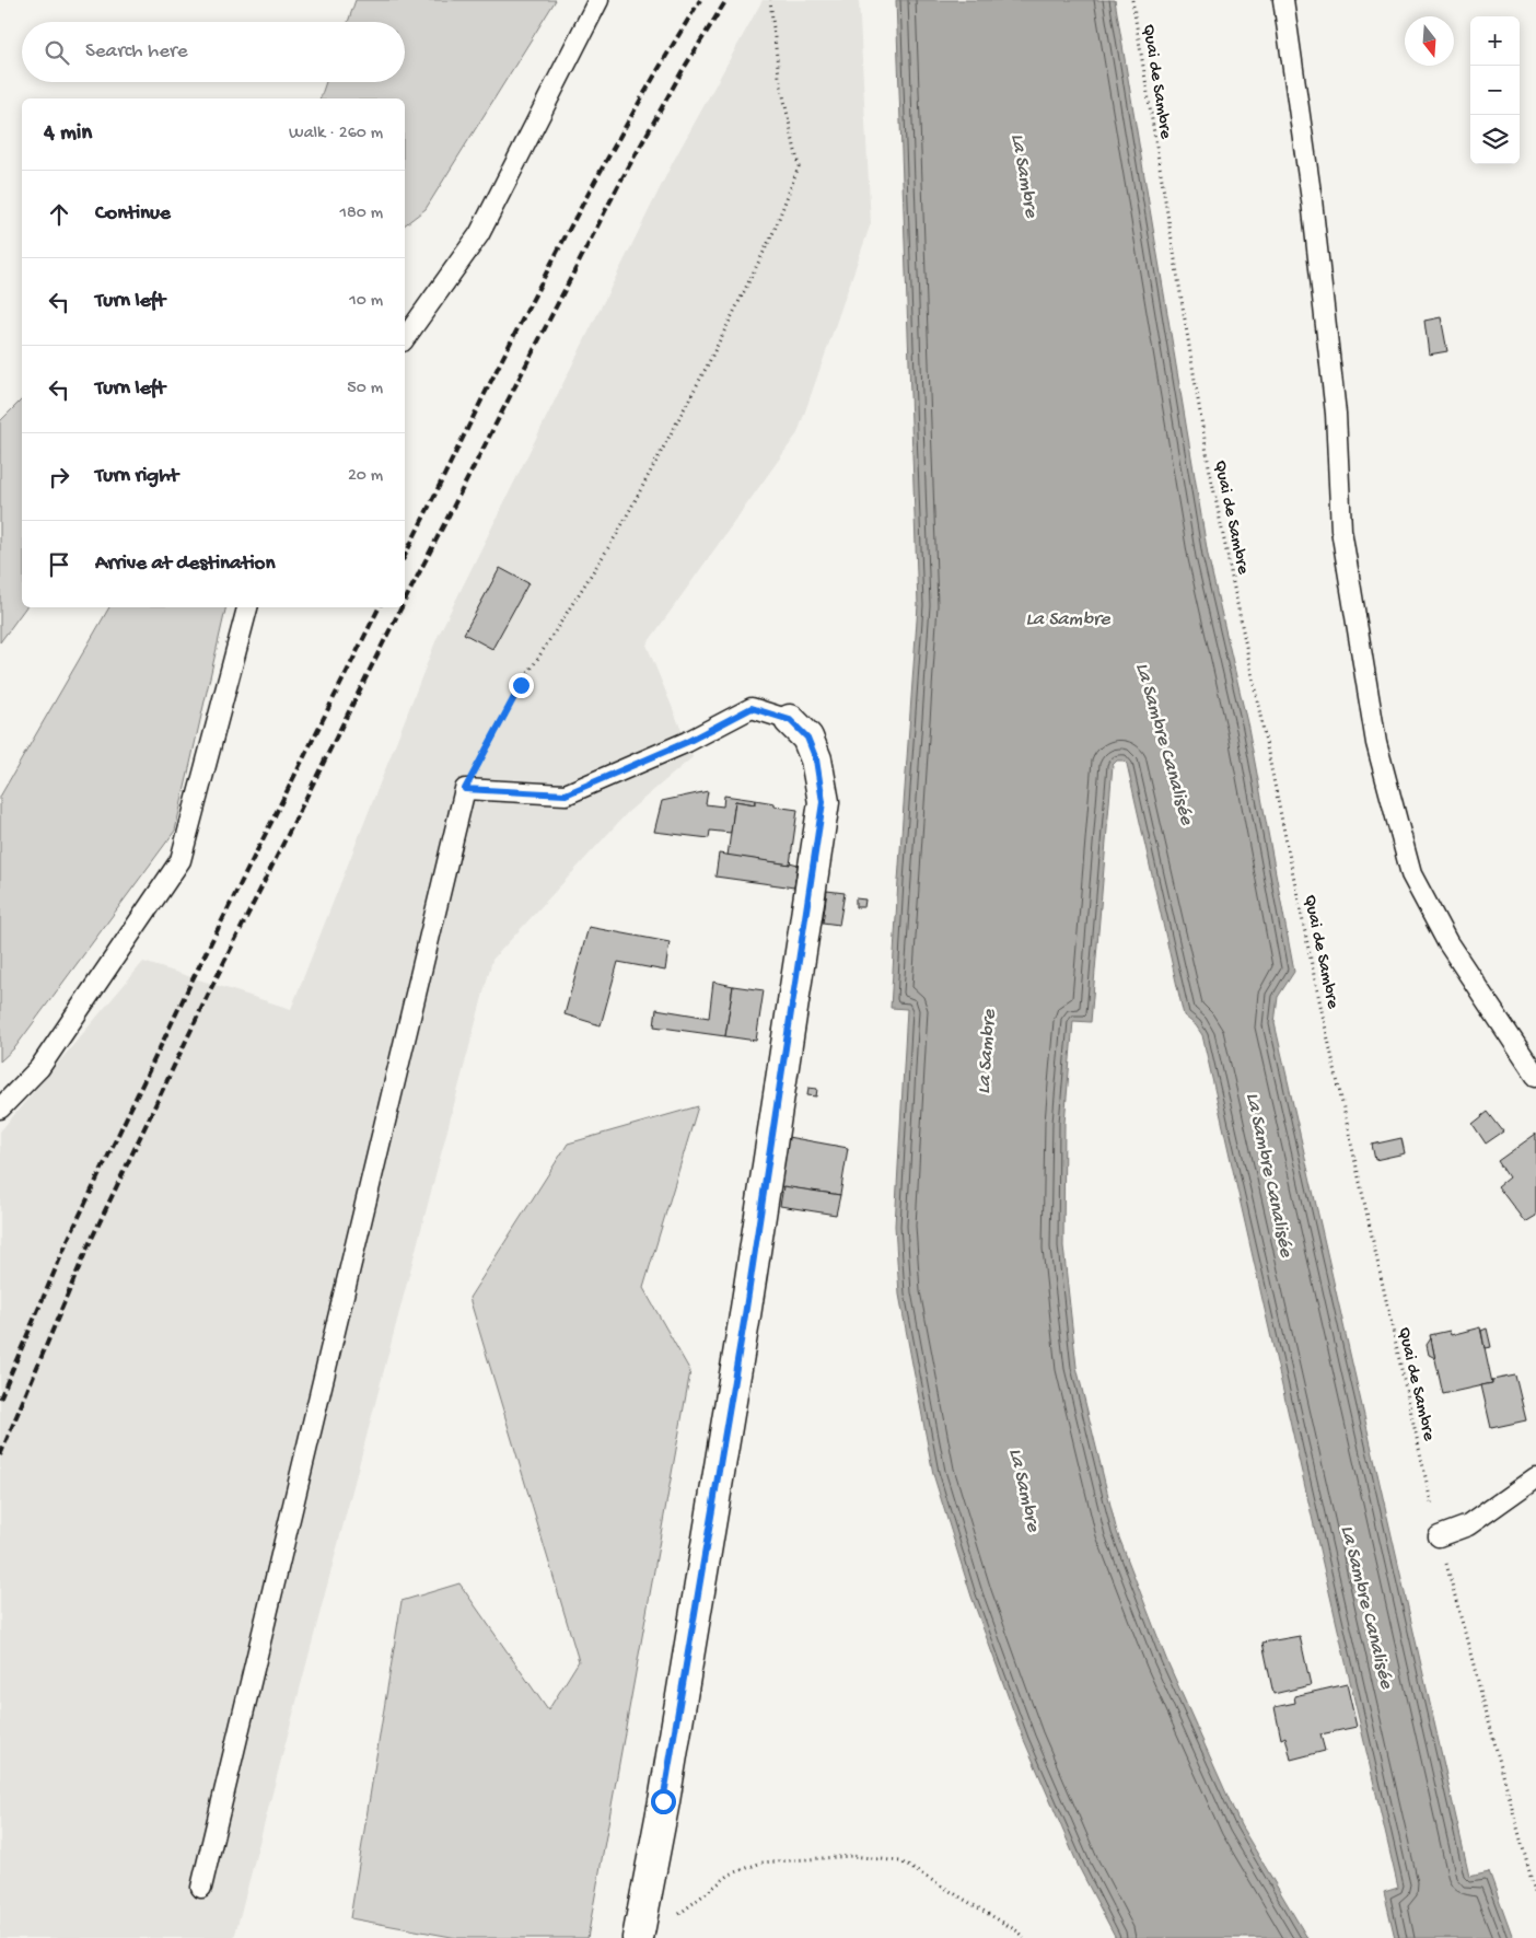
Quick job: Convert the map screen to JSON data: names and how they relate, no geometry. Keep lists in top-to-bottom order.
{
  "streets": {
    "path": ["Quai de Sambre"]
  },
  "water": ["La Sambre", "La Sambre Canalisée"],
  "north": "bottom",
  "page": {
    "map_buttons": ["+", "−"],
    "search": "Search here",
    "heading": ["4 min", "Walk · 260 m"],
    "list": [
      ["Continue", "180 m"],
      ["Turn left", "10 m"],
      ["Turn left", "50 m"],
      ["Turn right", "20 m"],
      "Arrive at destination"
    ]
  }
}
